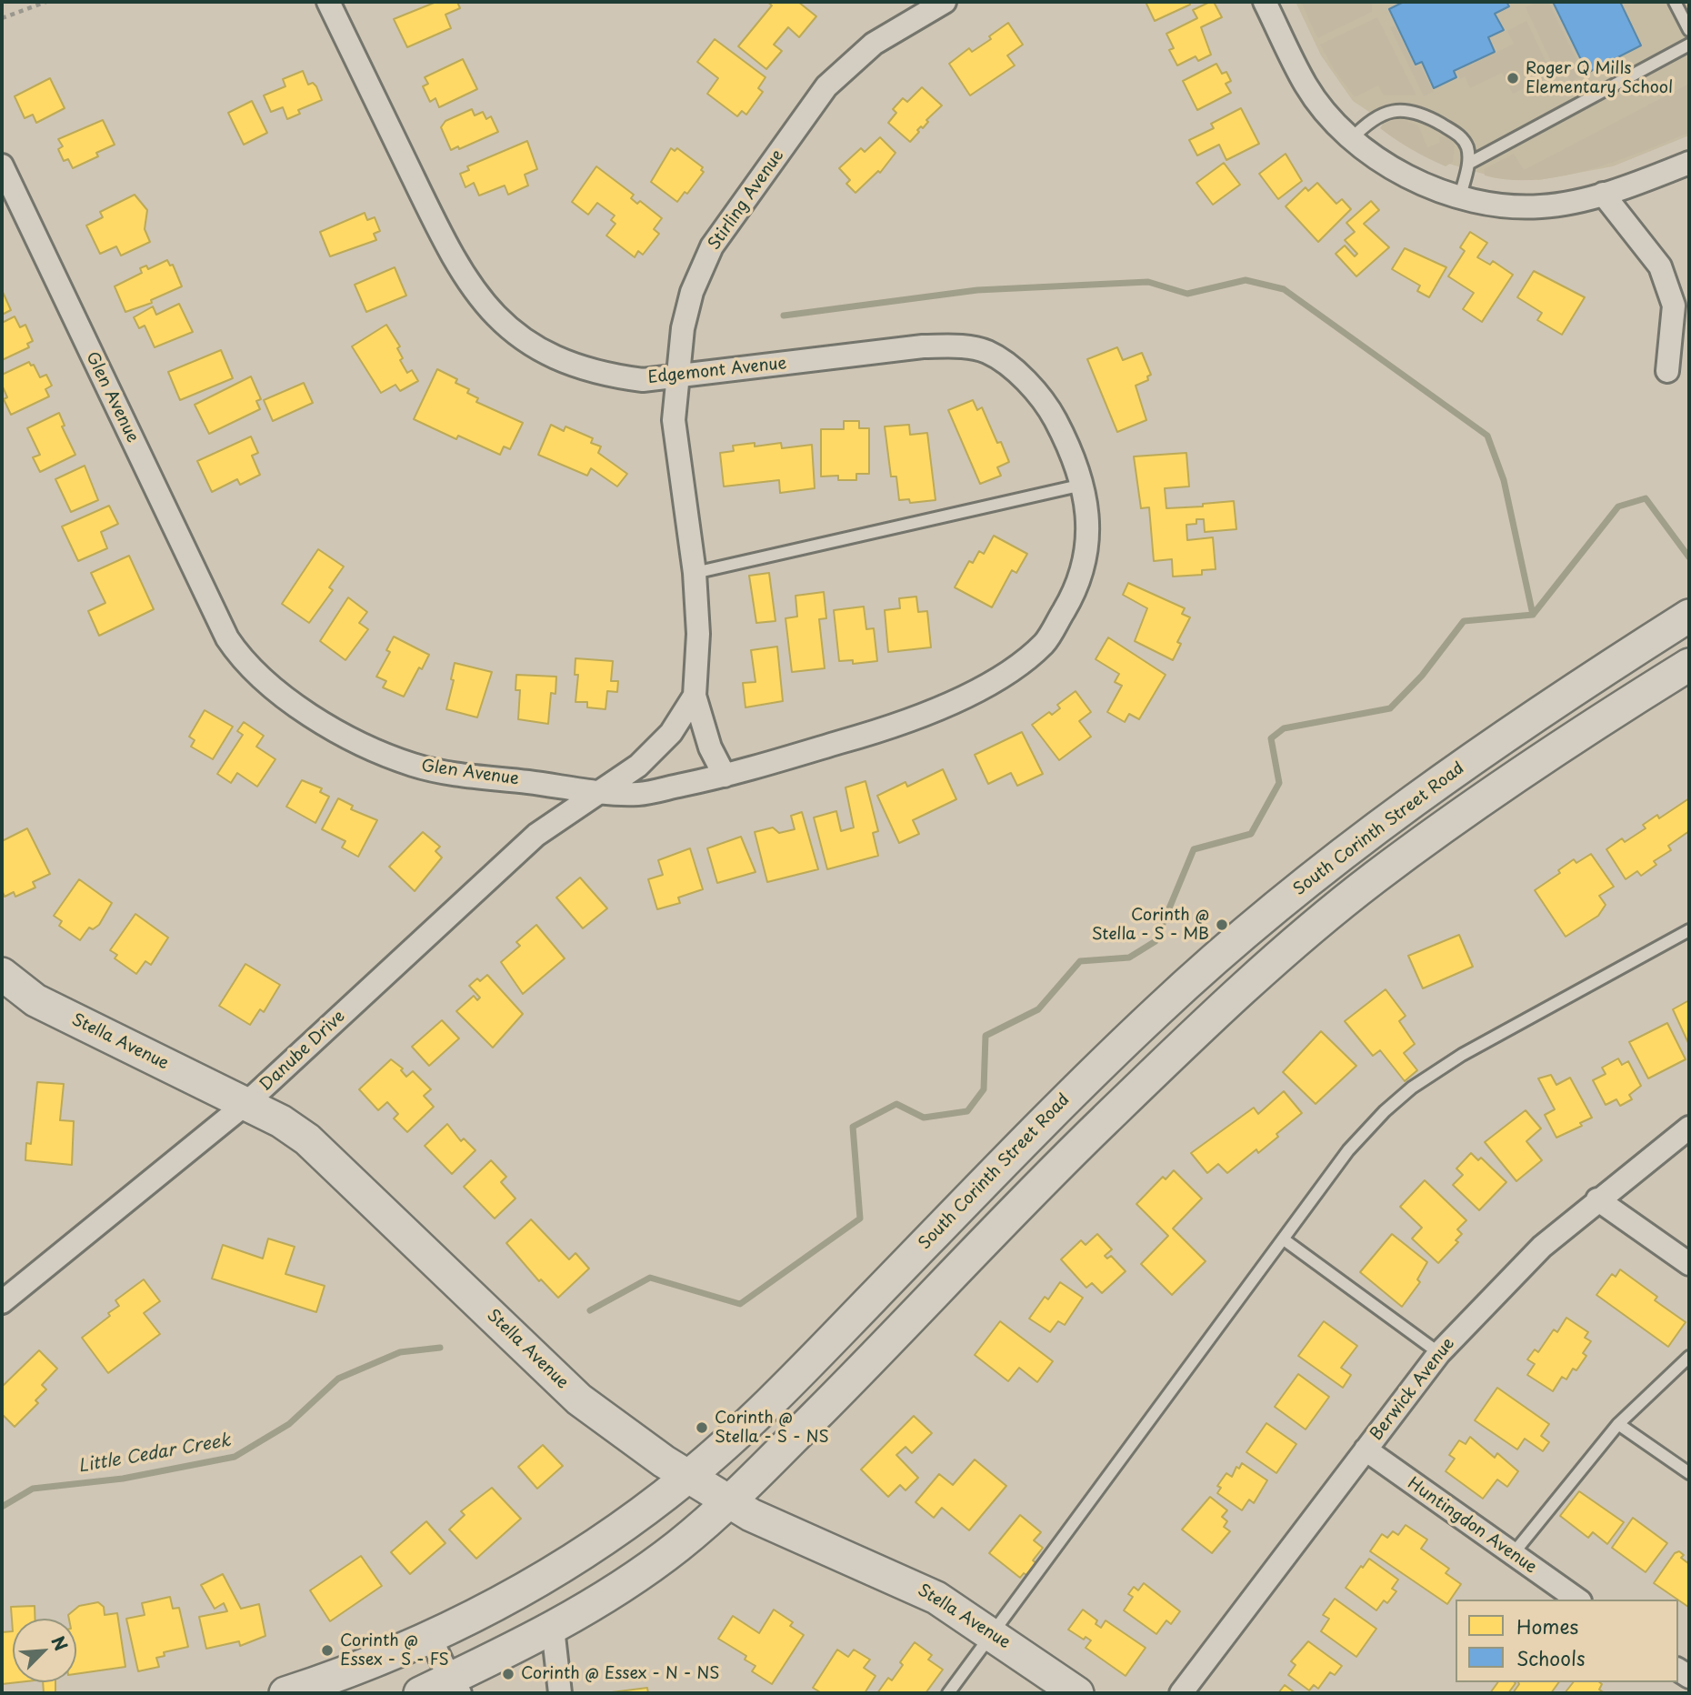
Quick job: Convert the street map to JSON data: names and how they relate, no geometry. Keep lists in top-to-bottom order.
{
  "streets": {
    "main road": ["South Corinth Street Road", "Stella Avenue"],
    "street": [
      "Stirling Avenue",
      "Edgemont Avenue",
      "Glen Avenue",
      "Danube Drive",
      "Berwick Avenue",
      "Huntingdon Avenue"
    ]
  },
  "crossings": [
    ["Stirling Avenue", "Edgemont Avenue"],
    ["Stirling Avenue", "Glen Avenue"],
    ["Stirling Avenue", "Danube Drive"],
    ["Edgemont Avenue", "Glen Avenue"],
    ["Glen Avenue", "Danube Drive"],
    ["South Corinth Street Road", "Stella Avenue"],
    ["Stella Avenue", "Danube Drive"],
    ["Berwick Avenue", "Huntingdon Avenue"]
  ],
  "water": ["Little Cedar Creek"],
  "places": [
    "Roger Q Mills Elementary School",
    "Corinth @ Stella - S - MB",
    "Corinth @ Stella - S - NS",
    "Corinth @ Essex - S - FS",
    "Corinth @ Essex - N - NS"
  ],
  "legend": ["Homes", "Schools"],
  "north": "top right"
}
